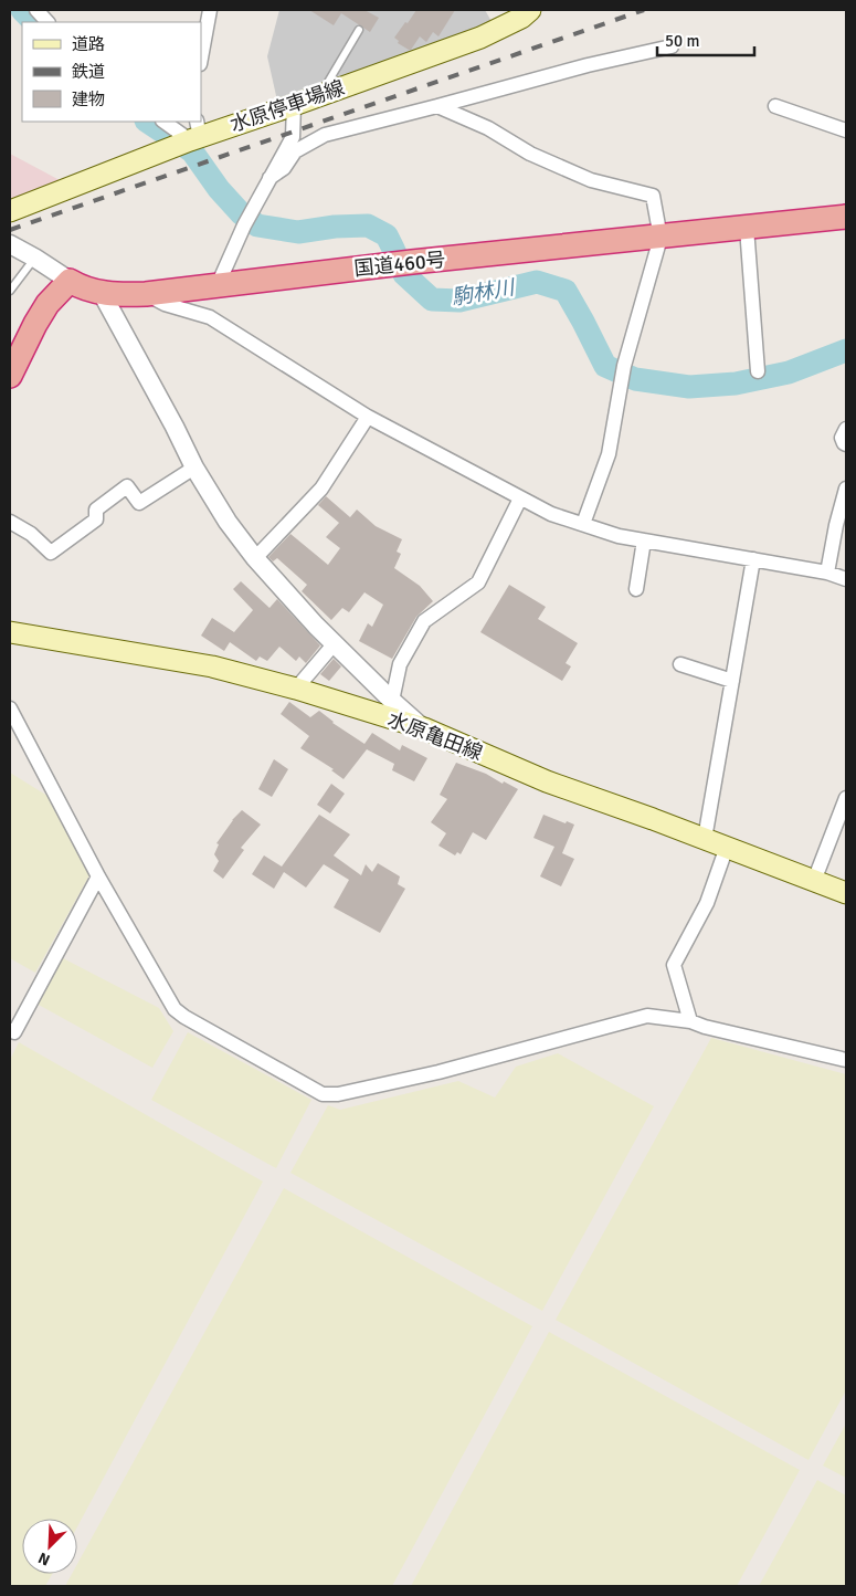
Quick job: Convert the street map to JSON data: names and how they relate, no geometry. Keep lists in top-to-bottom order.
{
  "streets": {
    "highway": ["国道460号"],
    "main road": ["水原停車場線", "水原亀田線"]
  },
  "water": ["駒林川"],
  "legend": ["道路", "鉄道", "建物"],
  "scale_bar": "50 m",
  "north": "bottom left"
}
